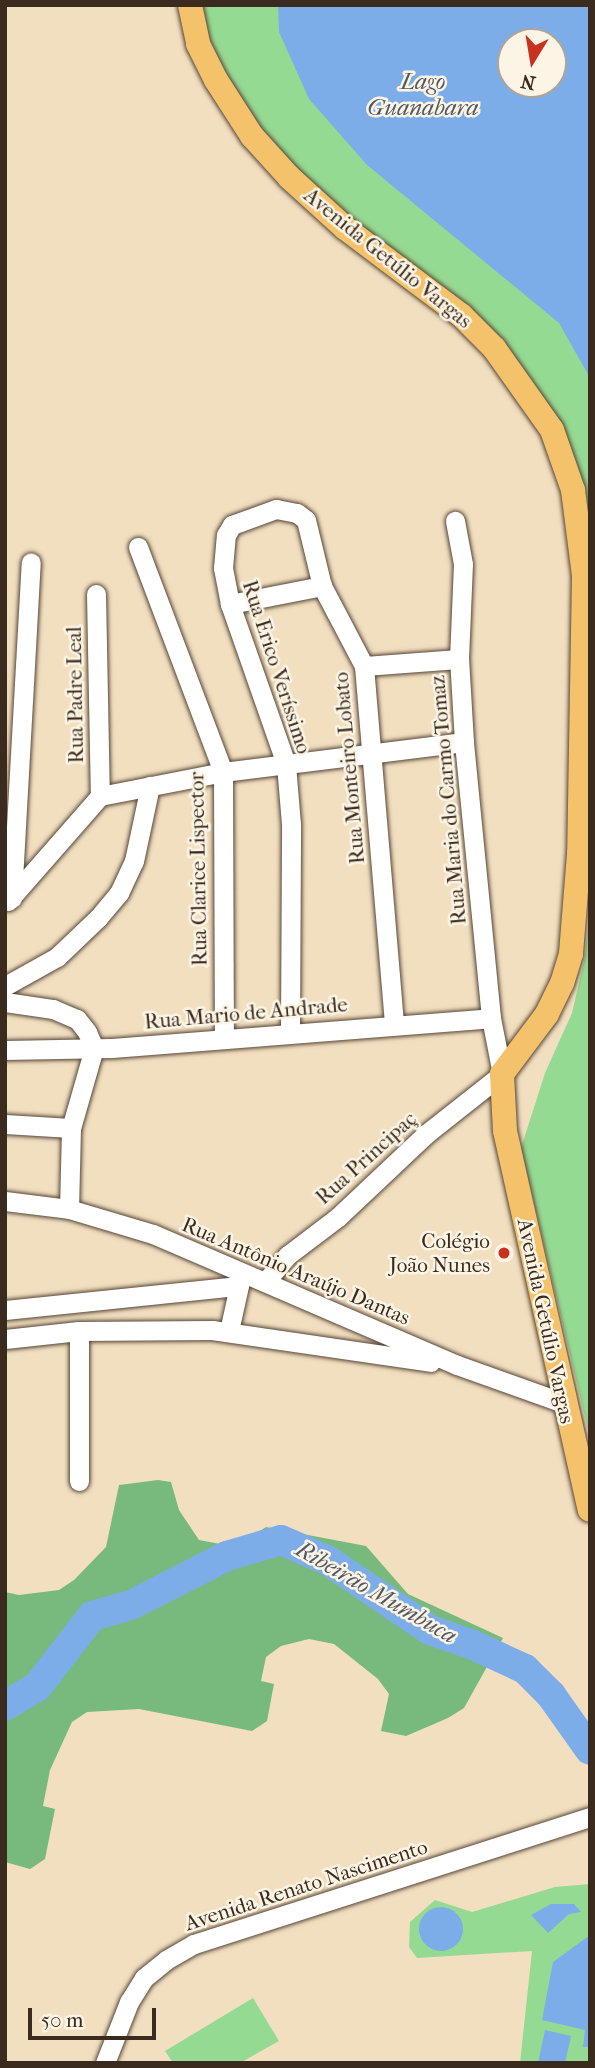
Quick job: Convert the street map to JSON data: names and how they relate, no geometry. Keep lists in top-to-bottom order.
{
  "streets": {
    "main road": ["Avenida Getúlio Vargas"],
    "street": [
      "Rua Erico Veríssimo",
      "Rua Padre Leal",
      "Rua Monteiro Lobato",
      "Rua Maria do Carmo Tomaz",
      "Rua Clarice Lispector",
      "Rua Mario de Andrade",
      "Rua Principaç",
      "Rua Antônio Araújo Dantas",
      "Avenida Renato Nascimento"
    ]
  },
  "crossings": [
    ["Avenida Getúlio Vargas", "Rua Maria do Carmo Tomaz"],
    ["Avenida Getúlio Vargas", "Rua Principaç"],
    ["Avenida Getúlio Vargas", "Rua Antônio Araújo Dantas"],
    ["Rua Erico Veríssimo", "Rua Monteiro Lobato"],
    ["Rua Erico Veríssimo", "Rua Mario de Andrade"],
    ["Rua Monteiro Lobato", "Rua Mario de Andrade"],
    ["Rua Maria do Carmo Tomaz", "Rua Mario de Andrade"],
    ["Rua Maria do Carmo Tomaz", "Rua Principaç"],
    ["Rua Clarice Lispector", "Rua Mario de Andrade"],
    ["Rua Principaç", "Rua Antônio Araújo Dantas"]
  ],
  "water": ["Lago Guanabara", "Ribeirão Mumbuca"],
  "places": ["Colégio João Nunes"],
  "scale_bar": "50 m",
  "north": "bottom"
}
